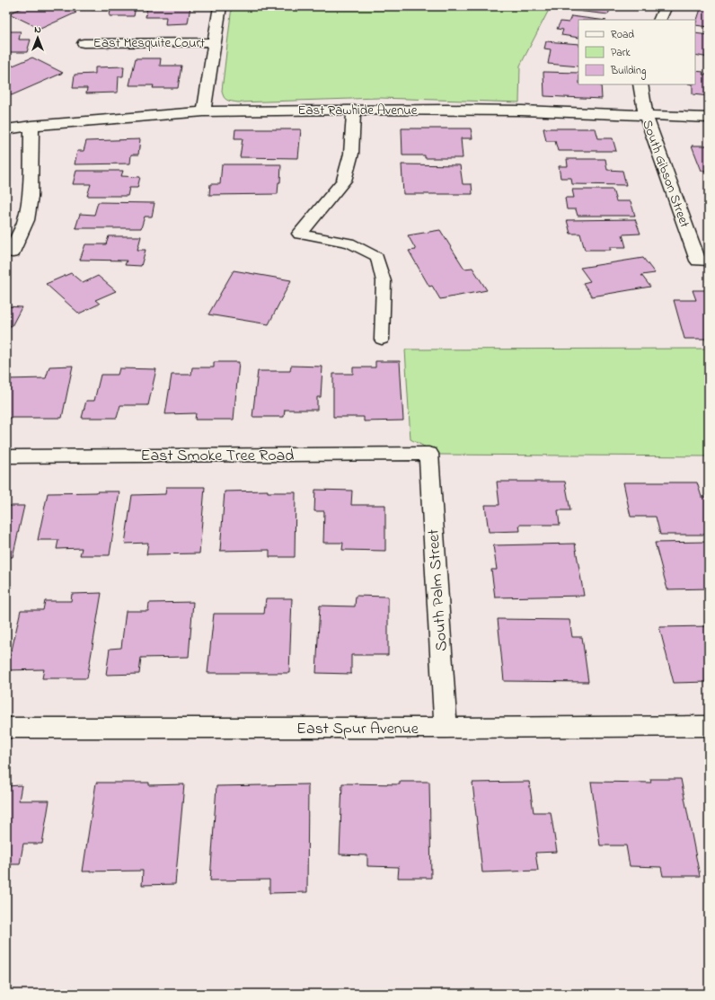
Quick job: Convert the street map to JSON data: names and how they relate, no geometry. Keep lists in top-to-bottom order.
{
  "streets": {
    "street": [
      "East Mesquite Court",
      "East Rawhide Avenue",
      "South Gibson Street",
      "East Smoke Tree Road",
      "South Palm Street",
      "East Spur Avenue"
    ]
  },
  "crossings": [
    ["East Rawhide Avenue", "South Gibson Street"],
    ["East Smoke Tree Road", "South Palm Street"],
    ["South Palm Street", "East Spur Avenue"]
  ],
  "legend": ["Road", "Park", "Building"],
  "north": "top"
}
